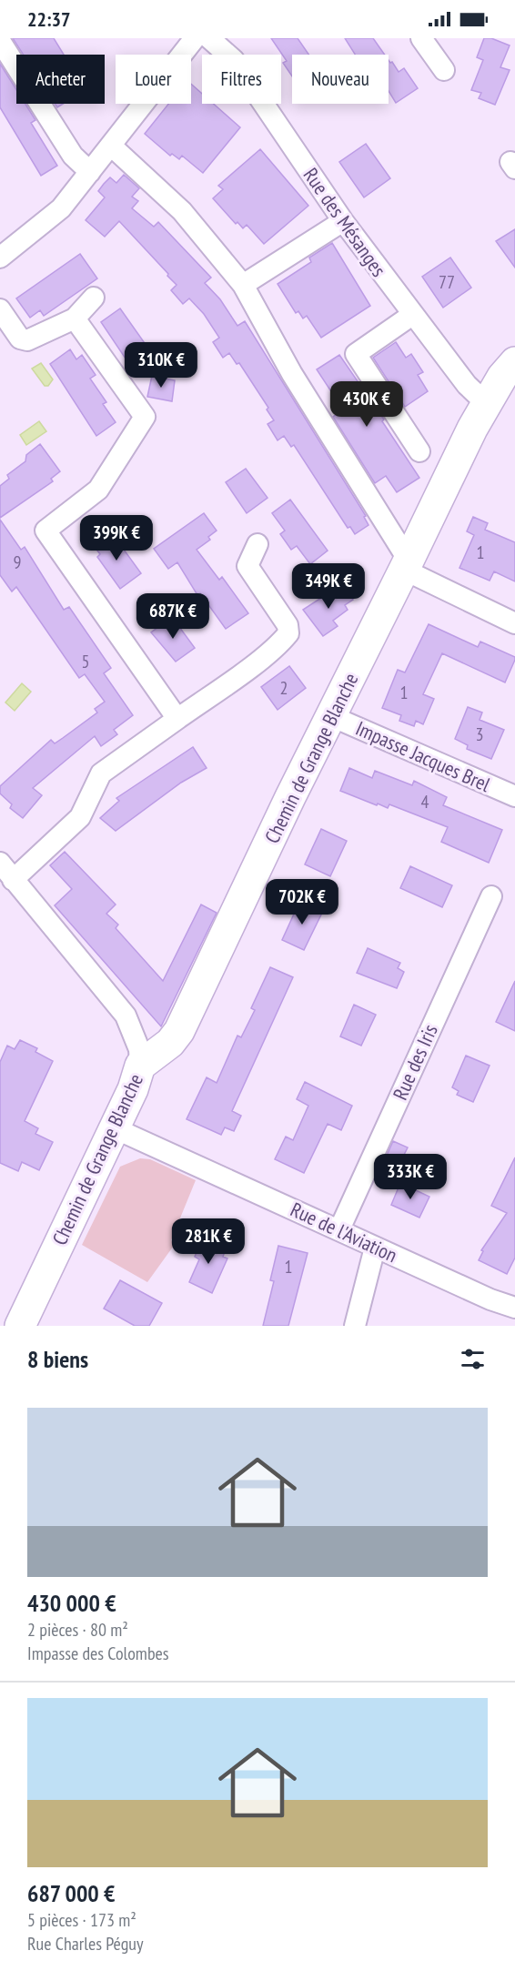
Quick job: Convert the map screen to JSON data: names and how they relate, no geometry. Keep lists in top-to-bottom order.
{
  "streets": {
    "street": [
      "Rue des Mésanges",
      "Impasse Jacques Brel",
      "Chemin de Grange Blanche",
      "Rue des Iris",
      "Rue de l'Aviation"
    ]
  },
  "crossings": [
    ["Rue des Mésanges", "Chemin de Grange Blanche"],
    ["Impasse Jacques Brel", "Chemin de Grange Blanche"],
    ["Chemin de Grange Blanche", "Rue de l'Aviation"],
    ["Rue des Iris", "Rue de l'Aviation"]
  ],
  "house_numbers": [
    "77",
    "1",
    "9",
    "5",
    "2",
    "1",
    "3",
    "4",
    "1"
  ],
  "page": {
    "status": "22:37",
    "chip": [
      "Acheter",
      "Louer",
      "Filtres",
      "Nouveau"
    ],
    "price": [
      "310K €",
      "430K €",
      "399K €",
      "349K €",
      "687K €",
      "702K €",
      "333K €",
      "281K €"
    ],
    "heading": "8 biens",
    "list": [
      {
        "name": "430 000 €",
        "note": "2 pièces · 80 m² · Impasse des Colombes"
      },
      {
        "name": "687 000 €",
        "note": "5 pièces · 173 m² · Rue Charles Péguy"
      }
    ]
  }
}
